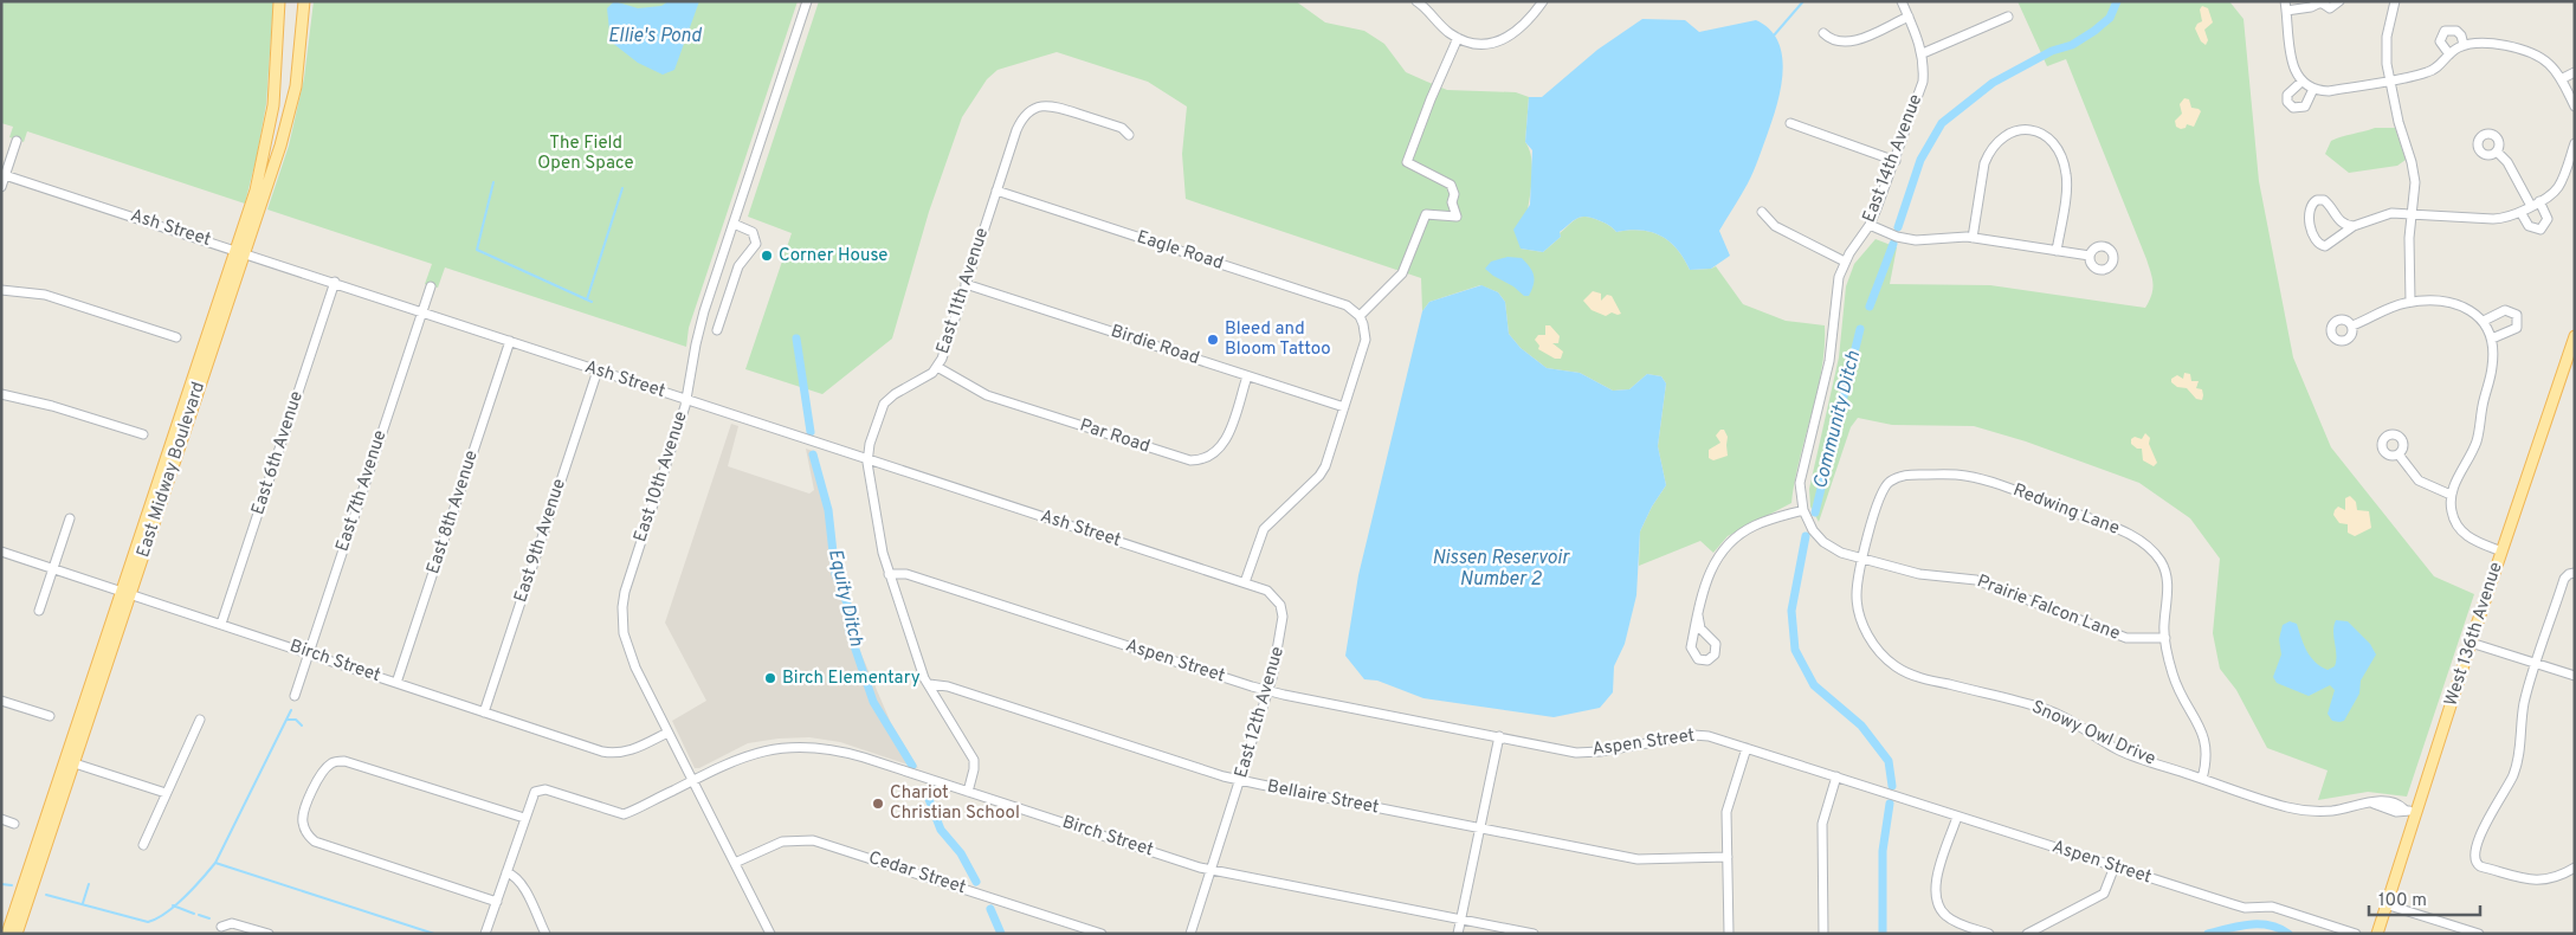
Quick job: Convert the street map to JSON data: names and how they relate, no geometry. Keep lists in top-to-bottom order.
{
  "streets": {
    "main road": ["East Midway Boulevard", "West 136th Avenue"],
    "street": [
      "East 14th Avenue",
      "Ash Street",
      "Eagle Road",
      "East 11th Avenue",
      "Birdie Road",
      "Par Road",
      "East 6th Avenue",
      "East 10th Avenue",
      "East 7th Avenue",
      "Redwing Lane",
      "East 8th Avenue",
      "East 9th Avenue",
      "Prairie Falcon Lane",
      "Birch Street",
      "Aspen Street",
      "East 12th Avenue",
      "Snowy Owl Drive",
      "Bellaire Street",
      "Cedar Street"
    ]
  },
  "crossings": [
    ["East 14th Avenue", "Redwing Lane"],
    ["East 14th Avenue", "Prairie Falcon Lane"],
    ["East 14th Avenue", "Snowy Owl Drive"],
    ["Ash Street", "East 11th Avenue"],
    ["Ash Street", "East 6th Avenue"],
    ["Ash Street", "East Midway Boulevard"],
    ["Ash Street", "East 10th Avenue"],
    ["Ash Street", "East 7th Avenue"],
    ["Ash Street", "East 8th Avenue"],
    ["Ash Street", "East 9th Avenue"],
    ["Ash Street", "East 12th Avenue"],
    ["Eagle Road", "East 11th Avenue"],
    ["East 11th Avenue", "Birdie Road"],
    ["East 11th Avenue", "Par Road"],
    ["East 11th Avenue", "Birch Street"],
    ["East 11th Avenue", "Aspen Street"],
    ["East 11th Avenue", "Bellaire Street"],
    ["Birdie Road", "Par Road"],
    ["East 6th Avenue", "Birch Street"],
    ["East Midway Boulevard", "Birch Street"],
    ["East 10th Avenue", "Birch Street"],
    ["East 10th Avenue", "Cedar Street"],
    ["East 7th Avenue", "Birch Street"],
    ["Redwing Lane", "Prairie Falcon Lane"],
    ["Redwing Lane", "Snowy Owl Drive"],
    ["East 8th Avenue", "Birch Street"],
    ["East 9th Avenue", "Birch Street"],
    ["Prairie Falcon Lane", "Snowy Owl Drive"],
    ["West 136th Avenue", "Snowy Owl Drive"],
    ["Birch Street", "East 12th Avenue"],
    ["Aspen Street", "East 12th Avenue"],
    ["East 12th Avenue", "Bellaire Street"]
  ],
  "water": [
    "Ellie's Pond",
    "Community Ditch",
    "Nissen Reservoir Number 2",
    "Equity Ditch"
  ],
  "parks": ["The Field Open Space"],
  "places": [
    "Corner House",
    "Bleed and Bloom Tattoo",
    "Birch Elementary",
    "Chariot Christian School"
  ],
  "scale_bar": "100 m"
}
